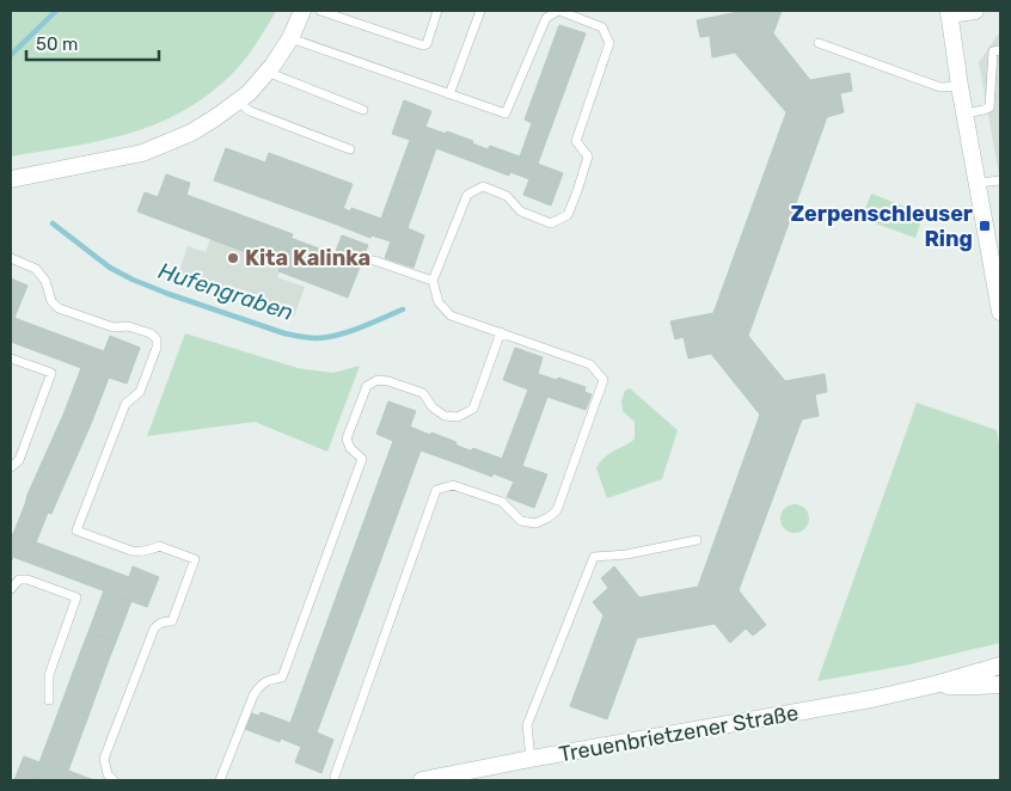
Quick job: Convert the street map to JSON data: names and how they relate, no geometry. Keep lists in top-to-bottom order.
{
  "streets": {
    "street": ["Treuenbrietzener Straße"]
  },
  "water": ["Hufengraben"],
  "places": {
    "transit": ["Zerpenschleuser Ring"],
    "other": ["Kita Kalinka"]
  },
  "scale_bar": "50 m"
}
